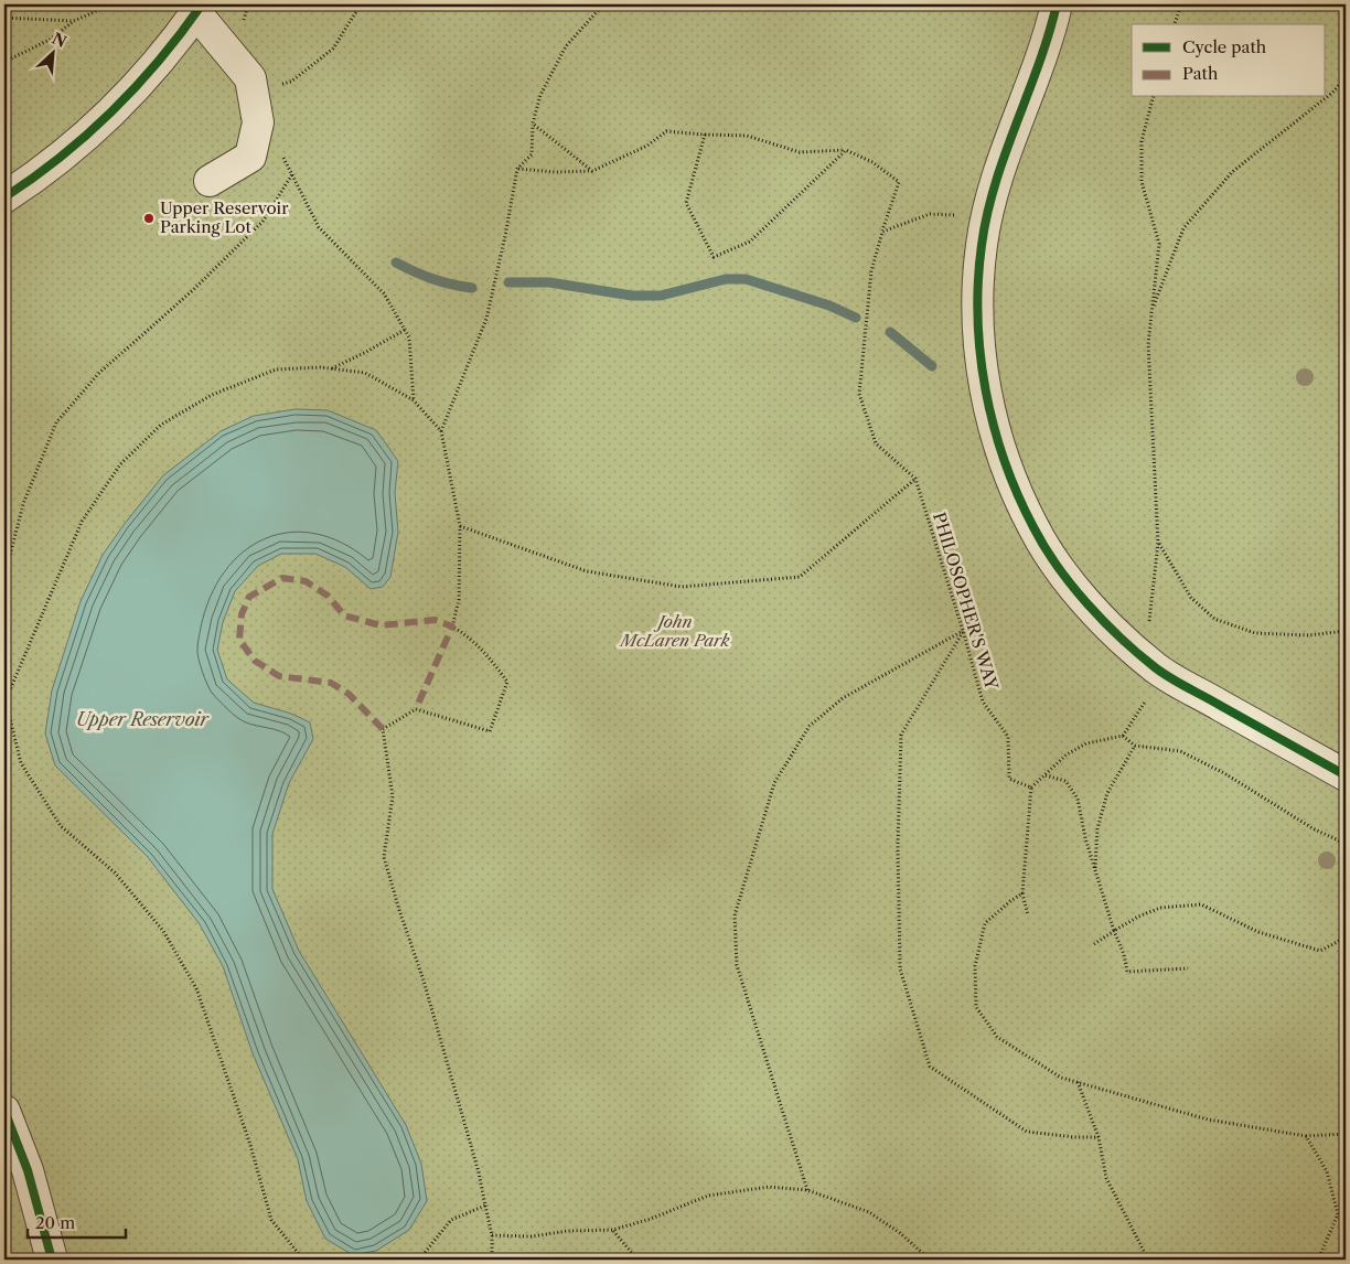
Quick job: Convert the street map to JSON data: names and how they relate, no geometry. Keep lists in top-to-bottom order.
{
  "streets": {
    "path": ["PHILOSOPHER'S WAY"]
  },
  "water": ["Upper Reservoir"],
  "parks": ["John McLaren Park"],
  "places": ["Upper Reservoir Parking Lot"],
  "legend": ["Cycle path", "Path"],
  "scale_bar": "20 m",
  "north": "top right"
}
